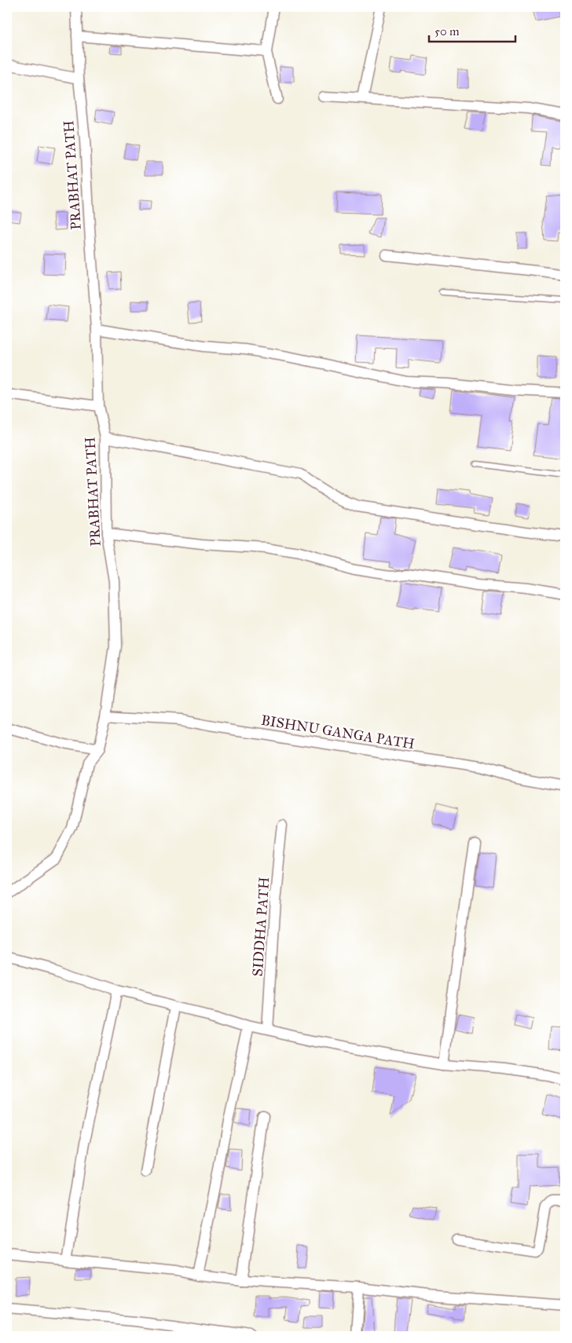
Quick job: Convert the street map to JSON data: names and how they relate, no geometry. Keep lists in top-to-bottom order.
{
  "streets": {
    "street": ["PRABHAT PATH", "BISHNU GANGA PATH", "SIDDHA PATH"]
  },
  "crossings": [
    ["PRABHAT PATH", "BISHNU GANGA PATH"]
  ],
  "scale_bar": "50 m"
}
